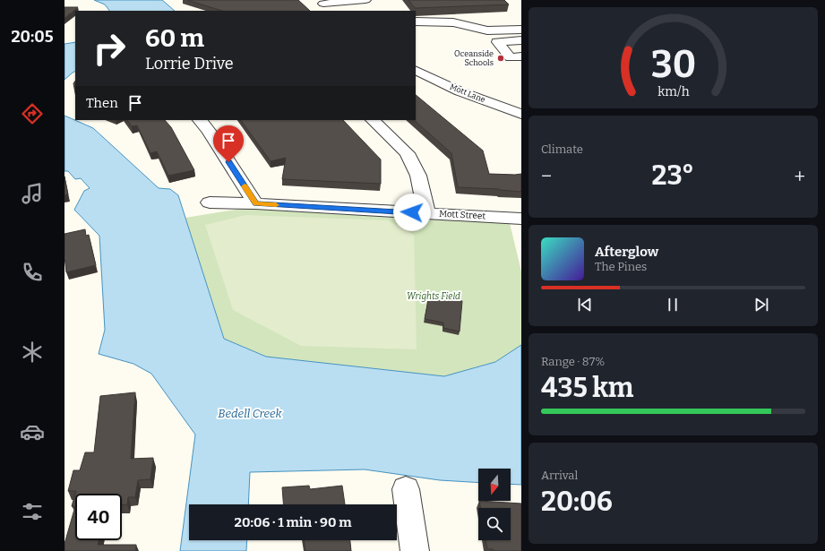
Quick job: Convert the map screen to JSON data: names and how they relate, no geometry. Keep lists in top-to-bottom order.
{
  "streets": {
    "street": ["Mott Lane", "Mott Street"]
  },
  "water": ["Bedell Creek"],
  "parks": ["Wrights Field"],
  "places": ["Oceanside Schools"],
  "north": "bottom",
  "page": {
    "tabs": "20:05",
    "turn": ["60 m", "Lorrie Drive"],
    "then": "Then",
    "tile": [
      "Climate",
      ["Range · 87%", "435 km"],
      ["Arrival", "20:06"]
    ],
    "heat": ["−", "23°", "+"],
    "song": ["Afterglow", "The Pines"],
    "limit": "40",
    "trip": "20:06 · 1 min · 90 m",
    "gauge": ["30", "km/h"]
  }
}
